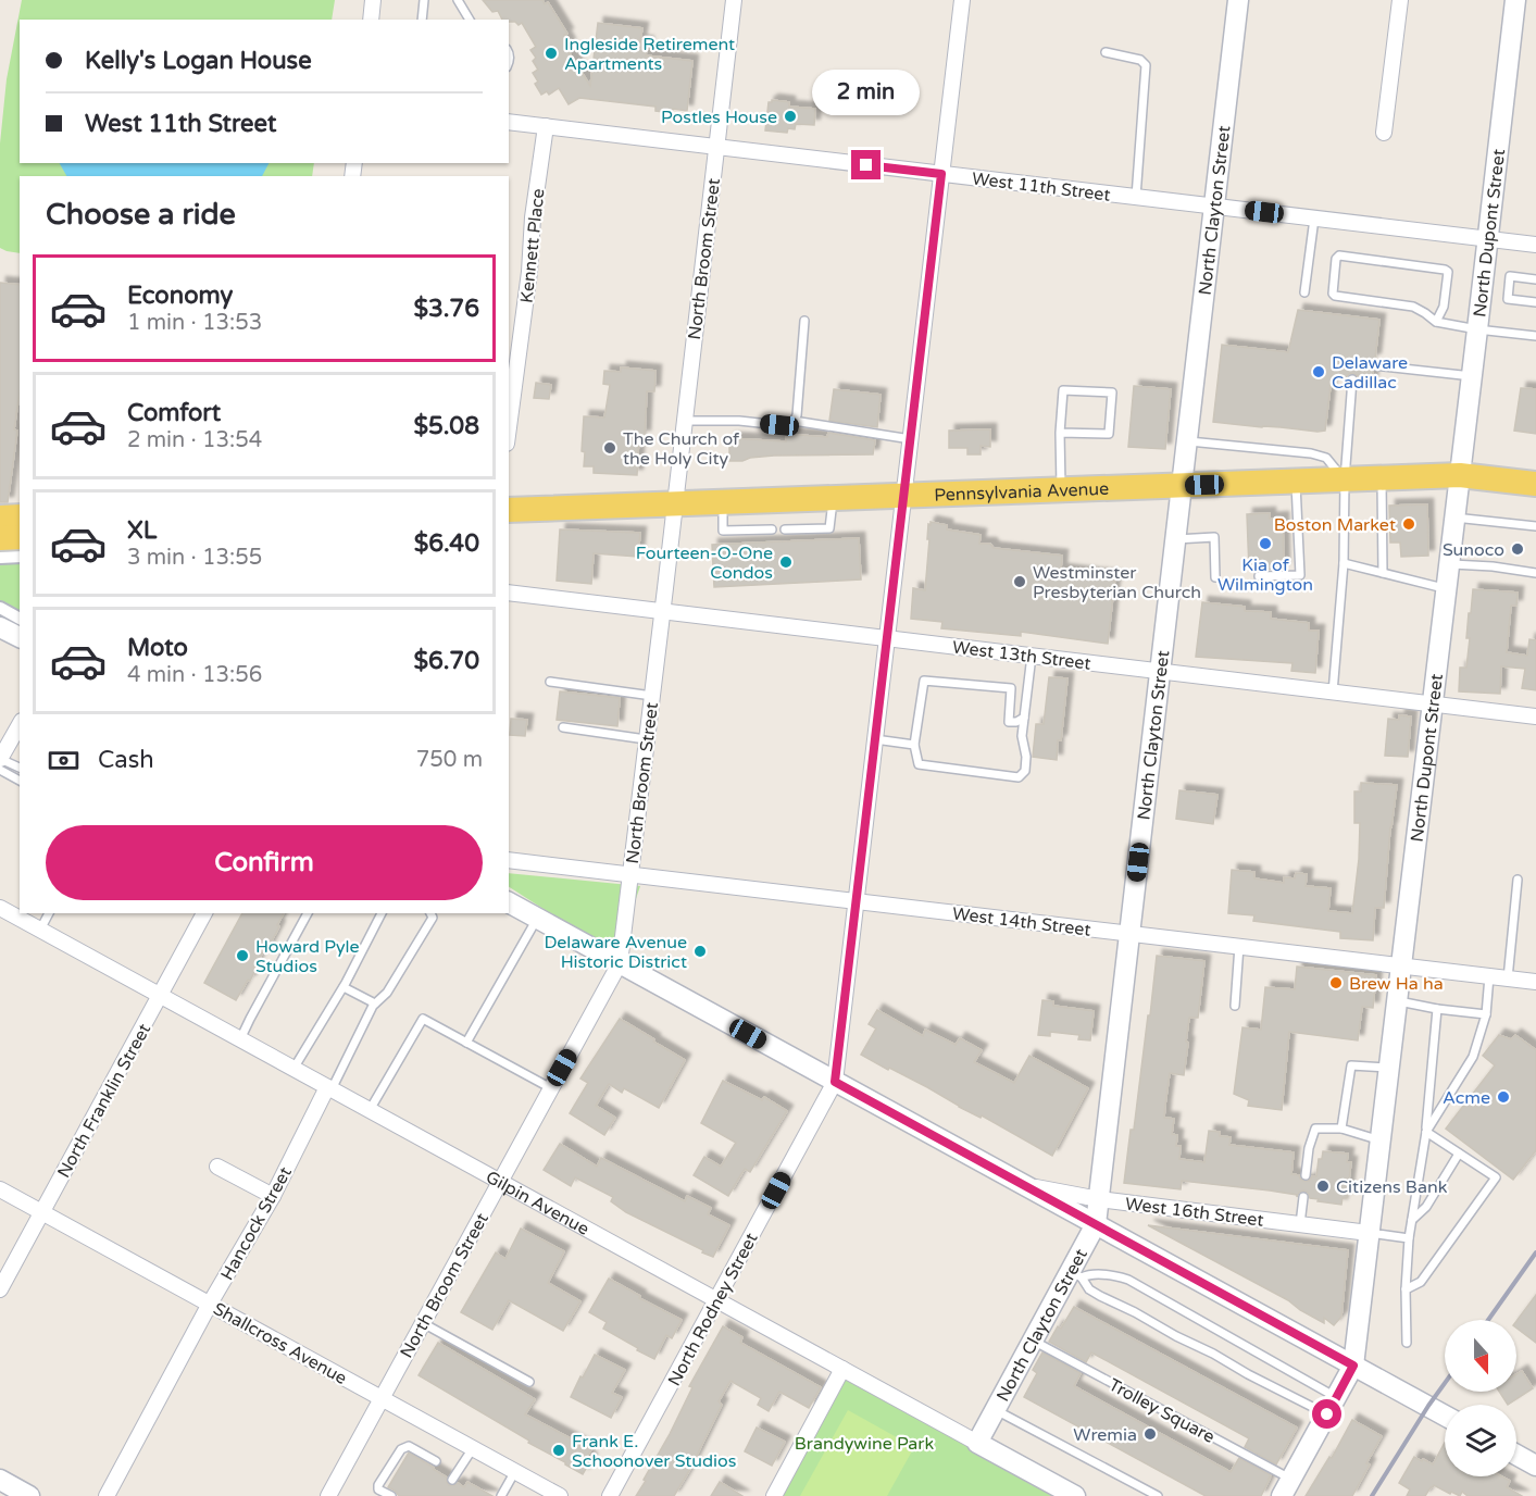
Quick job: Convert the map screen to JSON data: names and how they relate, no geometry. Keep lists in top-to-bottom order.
{
  "streets": {
    "main road": ["Pennsylvania Avenue"],
    "street": [
      "West 11th Street",
      "North Clayton Street",
      "North Dupont Street",
      "Kennett Place",
      "North Broom Street",
      "West 13th Street",
      "West 14th Street",
      "North Franklin Street",
      "Gilpin Avenue",
      "West 16th Street",
      "Hancock Street",
      "North Rodney Street",
      "Shallcross Avenue"
    ],
    "lane": ["Trolley Square"]
  },
  "crossings": [
    ["West 11th Street", "North Clayton Street"],
    ["West 11th Street", "North Dupont Street"],
    ["West 11th Street", "Kennett Place"],
    ["West 11th Street", "North Broom Street"],
    ["West 11th Street", "North Rodney Street"],
    ["North Clayton Street", "Pennsylvania Avenue"],
    ["North Clayton Street", "West 13th Street"],
    ["North Clayton Street", "West 14th Street"],
    ["North Clayton Street", "Gilpin Avenue"],
    ["North Clayton Street", "West 16th Street"],
    ["North Clayton Street", "Trolley Square"],
    ["North Dupont Street", "Pennsylvania Avenue"],
    ["North Dupont Street", "West 13th Street"],
    ["North Dupont Street", "West 14th Street"],
    ["North Dupont Street", "West 16th Street"],
    ["North Dupont Street", "Trolley Square"],
    ["North Broom Street", "Pennsylvania Avenue"],
    ["North Broom Street", "West 13th Street"],
    ["North Broom Street", "West 14th Street"],
    ["North Broom Street", "Gilpin Avenue"],
    ["North Broom Street", "Shallcross Avenue"],
    ["Pennsylvania Avenue", "North Rodney Street"],
    ["West 13th Street", "North Rodney Street"],
    ["West 14th Street", "North Rodney Street"],
    ["North Franklin Street", "Gilpin Avenue"],
    ["North Franklin Street", "Shallcross Avenue"],
    ["Gilpin Avenue", "Hancock Street"],
    ["Gilpin Avenue", "North Rodney Street"],
    ["Hancock Street", "Shallcross Avenue"]
  ],
  "parks": ["Brandywine Park"],
  "places": [
    "Ingleside Retirement Apartments",
    "Postles House",
    "Delaware Cadillac",
    "The Church of the Holy City",
    "Boston Market",
    "Kia of Wilmington",
    "Sunoco",
    "Fourteen-O-One Condos",
    "Westminster Presbyterian Church",
    "Delaware Avenue Historic District",
    "Howard Pyle Studios",
    "Brew Ha ha",
    "Acme",
    "Citizens Bank",
    "Wremia",
    "Frank E. Schoonover Studios"
  ],
  "north": "bottom",
  "page": {
    "banner": ["Kelly's Logan House", "West 11th Street"],
    "bubble": "2 min",
    "heading": "Choose a ride",
    "list": [
      {
        "name": "Economy",
        "note": "1 min · 13:53",
        "value": "$3.76"
      },
      {
        "name": "Comfort",
        "note": "2 min · 13:54",
        "value": "$5.08"
      },
      {
        "name": "XL",
        "note": "3 min · 13:55",
        "value": "$6.40"
      },
      {
        "name": "Moto",
        "note": "4 min · 13:56",
        "value": "$6.70"
      }
    ],
    "pay": ["Cash", "750 m"],
    "buttons": "Confirm"
  }
}
